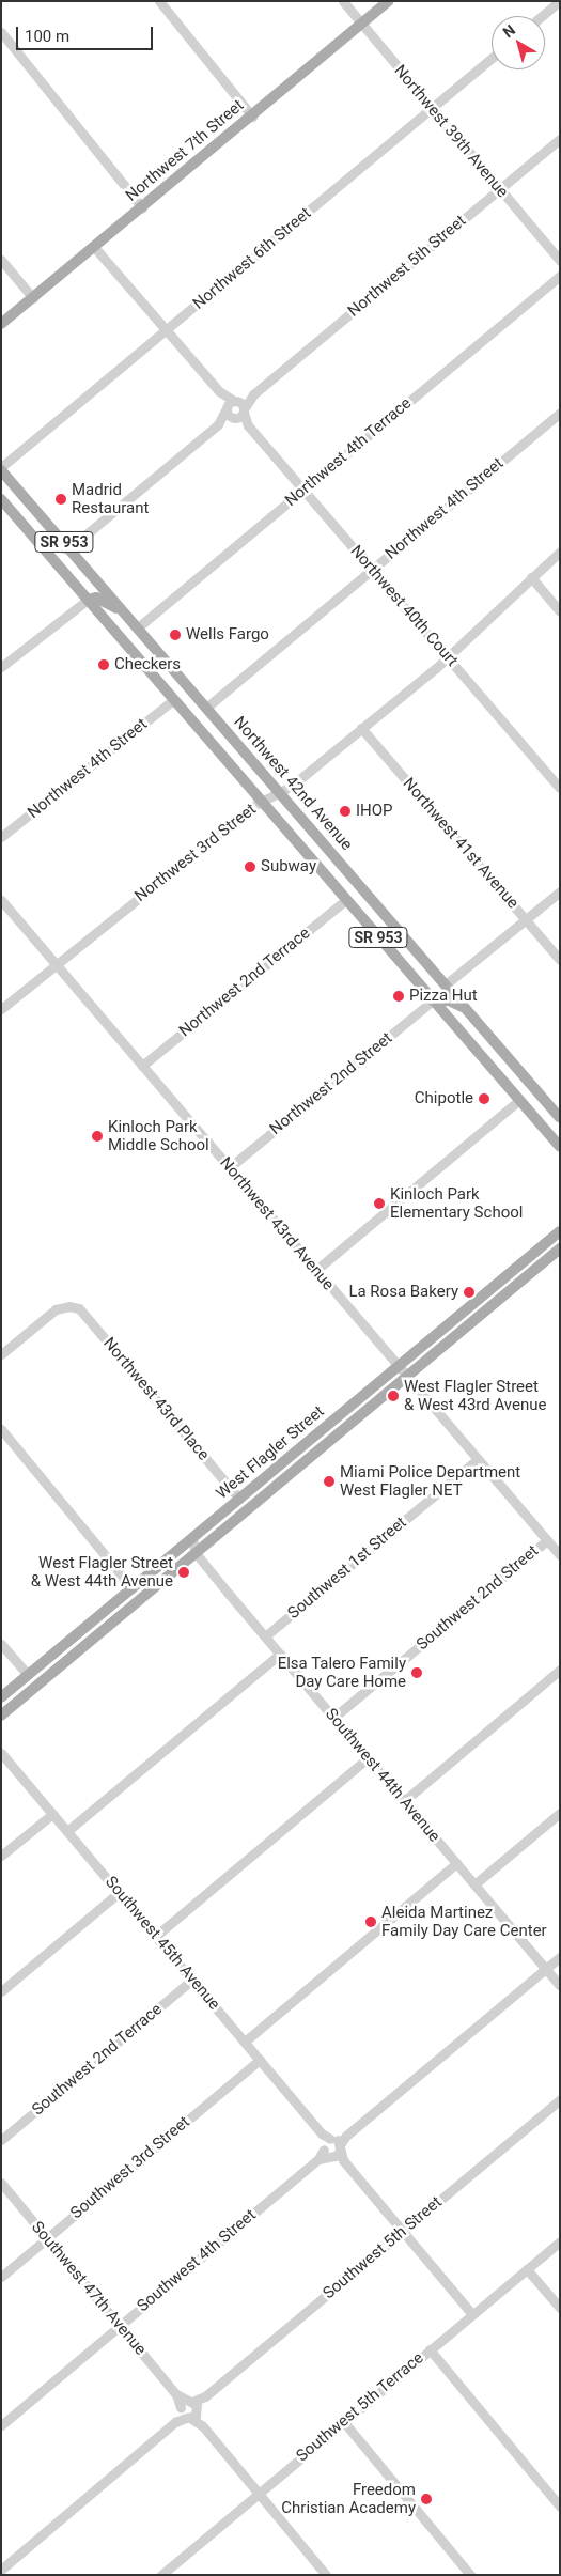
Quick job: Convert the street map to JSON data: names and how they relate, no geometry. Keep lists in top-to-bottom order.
{
  "streets": {
    "main road": [
      "Northwest 7th Street",
      "SR 953",
      "Northwest 42nd Avenue",
      "West Flagler Street"
    ],
    "street": [
      "Northwest 39th Avenue",
      "Northwest 6th Street",
      "Northwest 5th Street",
      "Northwest 4th Terrace",
      "Northwest 4th Street",
      "Northwest 40th Court",
      "Northwest 41st Avenue",
      "Northwest 3rd Street",
      "Northwest 2nd Terrace",
      "Northwest 2nd Street",
      "Northwest 43rd Avenue",
      "Northwest 43rd Place",
      "Southwest 1st Street",
      "Southwest 2nd Street",
      "Southwest 44th Avenue",
      "Southwest 45th Avenue",
      "Southwest 2nd Terrace",
      "Southwest 3rd Street",
      "Southwest 5th Street",
      "Southwest 4th Street",
      "Southwest 47th Avenue",
      "Southwest 5th Terrace"
    ]
  },
  "crossings": [
    ["Northwest 39th Avenue", "Northwest 7th Street"],
    ["Northwest 39th Avenue", "Northwest 6th Street"],
    ["Northwest 39th Avenue", "Northwest 5th Street"],
    ["Northwest 7th Street", "Northwest 40th Court"],
    ["Northwest 6th Street", "Northwest 40th Court"],
    ["Northwest 6th Street", "Northwest 42nd Avenue"],
    ["Northwest 5th Street", "Northwest 40th Court"],
    ["Northwest 4th Terrace", "Northwest 40th Court"],
    ["Northwest 4th Terrace", "Northwest 42nd Avenue"],
    ["Northwest 4th Street", "SR 953"],
    ["Northwest 4th Street", "Northwest 40th Court"],
    ["Northwest 4th Street", "Northwest 42nd Avenue"],
    ["SR 953", "Northwest 3rd Street"],
    ["SR 953", "Northwest 2nd Terrace"],
    ["SR 953", "Northwest 2nd Street"],
    ["Northwest 40th Court", "Northwest 3rd Street"],
    ["Northwest 42nd Avenue", "Northwest 3rd Street"],
    ["Northwest 41st Avenue", "Northwest 3rd Street"],
    ["Northwest 3rd Street", "Northwest 43rd Avenue"],
    ["Northwest 2nd Terrace", "Northwest 43rd Avenue"],
    ["Northwest 2nd Street", "Northwest 43rd Avenue"],
    ["Northwest 43rd Avenue", "West Flagler Street"],
    ["Northwest 43rd Avenue", "Southwest 1st Street"],
    ["Northwest 43rd Avenue", "Southwest 2nd Street"],
    ["Northwest 43rd Place", "West Flagler Street"],
    ["West Flagler Street", "Southwest 44th Avenue"],
    ["Southwest 1st Street", "Southwest 44th Avenue"],
    ["Southwest 2nd Street", "Southwest 44th Avenue"],
    ["Southwest 44th Avenue", "Southwest 4th Street"],
    ["Southwest 45th Avenue", "Southwest 2nd Terrace"],
    ["Southwest 45th Avenue", "Southwest 3rd Street"],
    ["Southwest 45th Avenue", "Southwest 5th Street"],
    ["Southwest 45th Avenue", "Southwest 4th Street"],
    ["Southwest 45th Avenue", "Southwest 5th Terrace"],
    ["Southwest 3rd Street", "Southwest 47th Avenue"],
    ["Southwest 5th Street", "Southwest 47th Avenue"],
    ["Southwest 4th Street", "Southwest 47th Avenue"],
    ["Southwest 47th Avenue", "Southwest 5th Terrace"]
  ],
  "places": [
    "Madrid Restaurant",
    "Wells Fargo",
    "Checkers",
    "IHOP",
    "Subway",
    "Pizza Hut",
    "Chipotle",
    "Kinloch Park Middle School",
    "Kinloch Park Elementary School",
    "La Rosa Bakery",
    "West Flagler Street & West 43rd Avenue",
    "Miami Police Department West Flagler NET",
    "West Flagler Street & West 44th Avenue",
    "Elsa Talero Family Day Care Home",
    "Aleida Martinez Family Day Care Center",
    "Freedom Christian Academy"
  ],
  "scale_bar": "100 m",
  "north": "top left"
}
